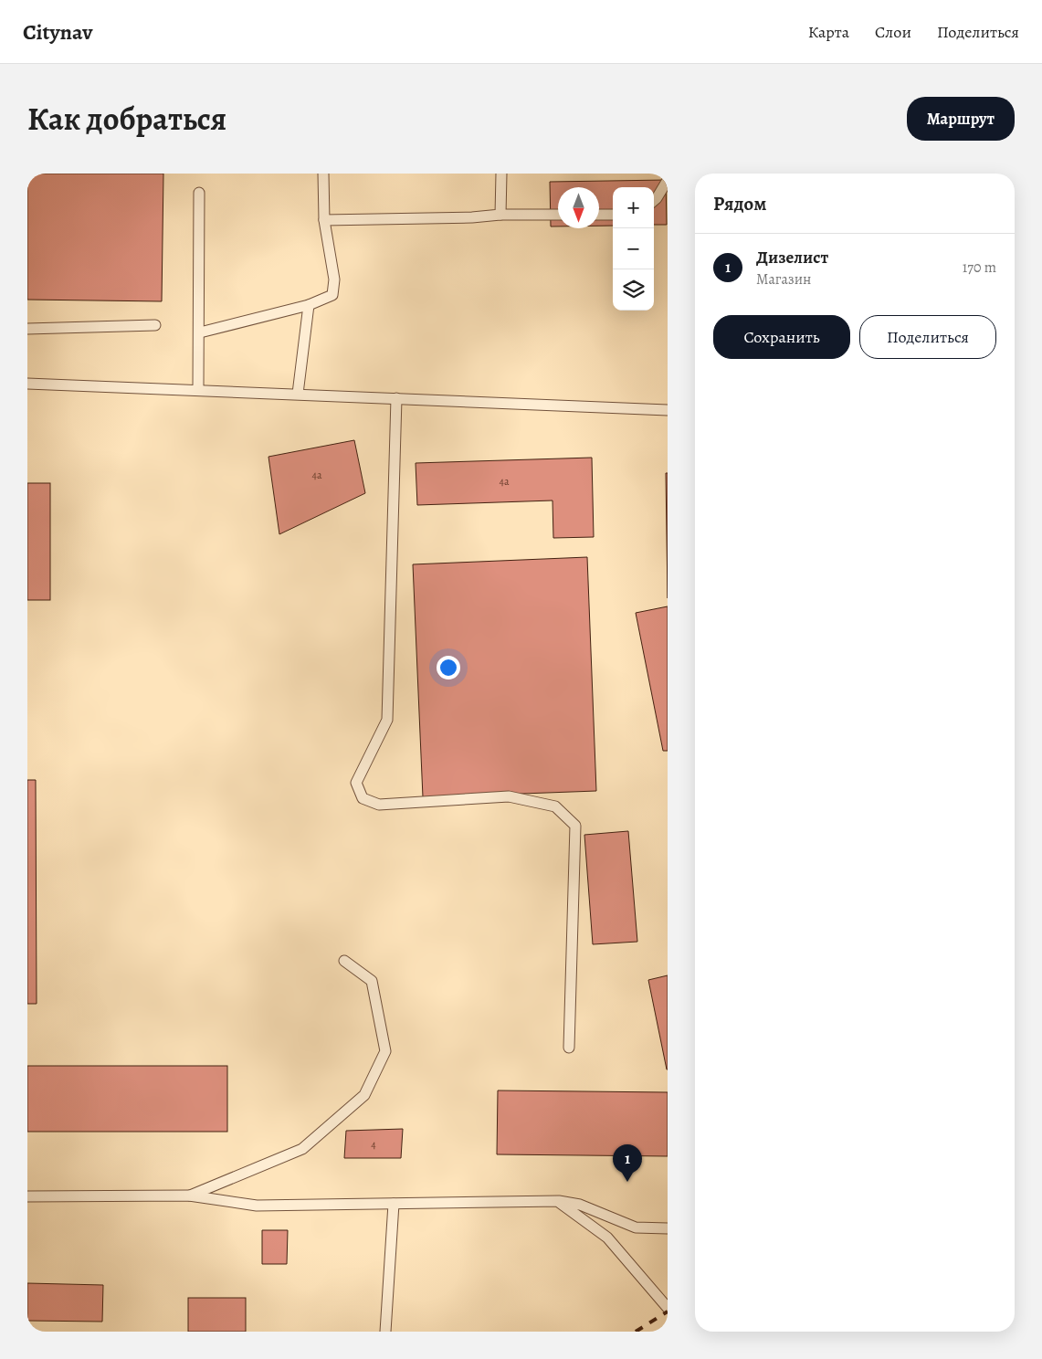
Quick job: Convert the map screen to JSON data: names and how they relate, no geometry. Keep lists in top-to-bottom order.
{
  "house_numbers": ["4а", "4а", "4"],
  "north": "bottom",
  "page": {
    "header": "Citynav",
    "nav": ["Карта", "Слои", "Поделиться"],
    "title": "Как добраться",
    "buttons": [
      "Маршрут",
      ["Сохранить", "Поделиться"]
    ],
    "heading": "Рядом",
    "map_buttons": ["+", "−"],
    "list": [
      {
        "mark": "1",
        "name": "Дизелист",
        "note": "Магазин",
        "value": "170 m"
      }
    ],
    "pins": "1"
  }
}
